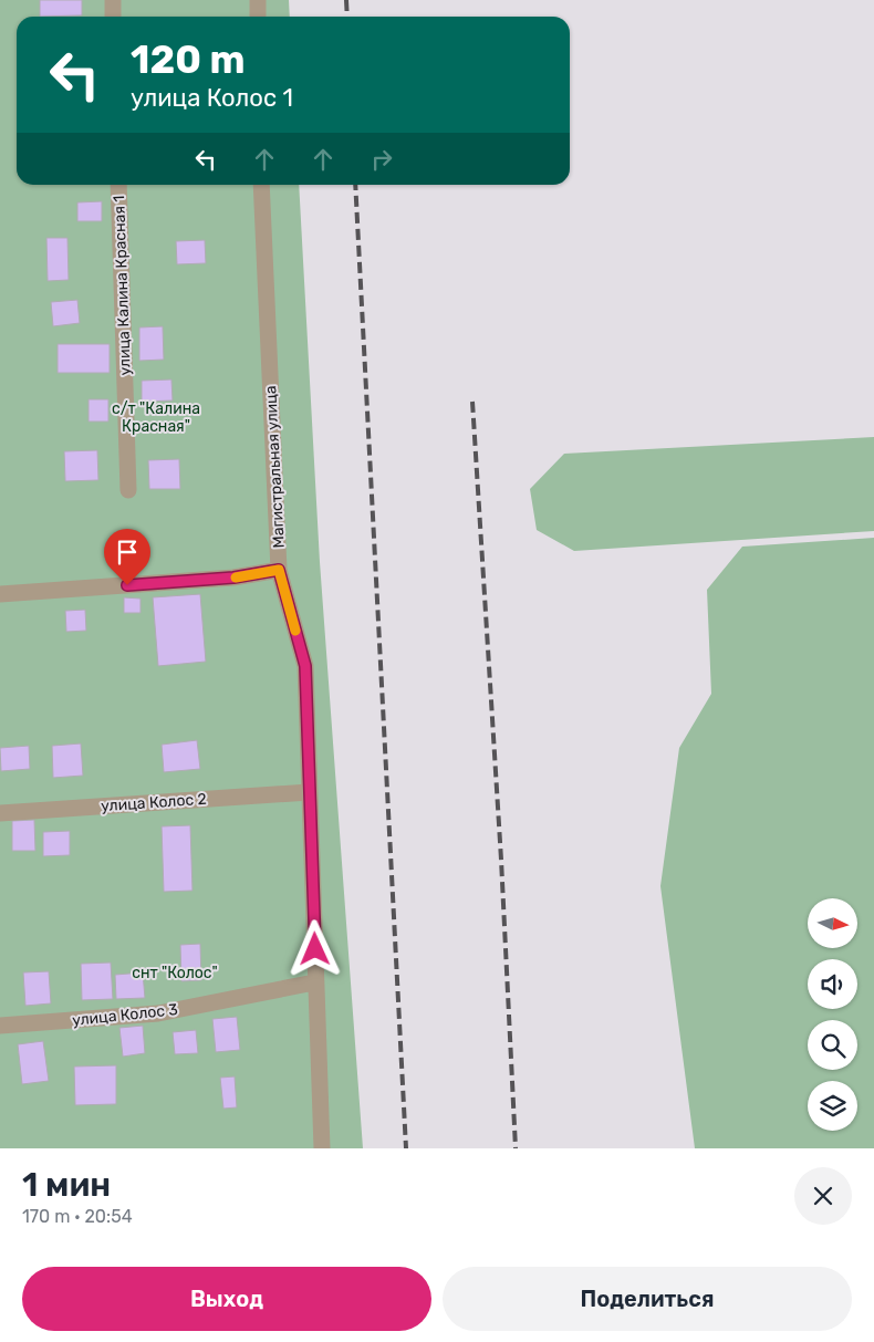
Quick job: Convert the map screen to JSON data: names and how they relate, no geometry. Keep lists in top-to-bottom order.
{
  "streets": {
    "street": [
      "улица Калина Красная 1",
      "Магистральная улица",
      "улица Колос 2",
      "улица Колос 3"
    ]
  },
  "crossings": [
    ["Магистральная улица", "улица Колос 2"],
    ["Магистральная улица", "улица Колос 3"]
  ],
  "parks": ["с/т \"Калина Красная\"", "снт \"Колос\""],
  "north": "right",
  "page": {
    "turn": ["120 m", "улица Колос 1"],
    "heading": ["1 мин", "170 m · 20:54"],
    "buttons": ["Выход", "Поделиться"]
  }
}
